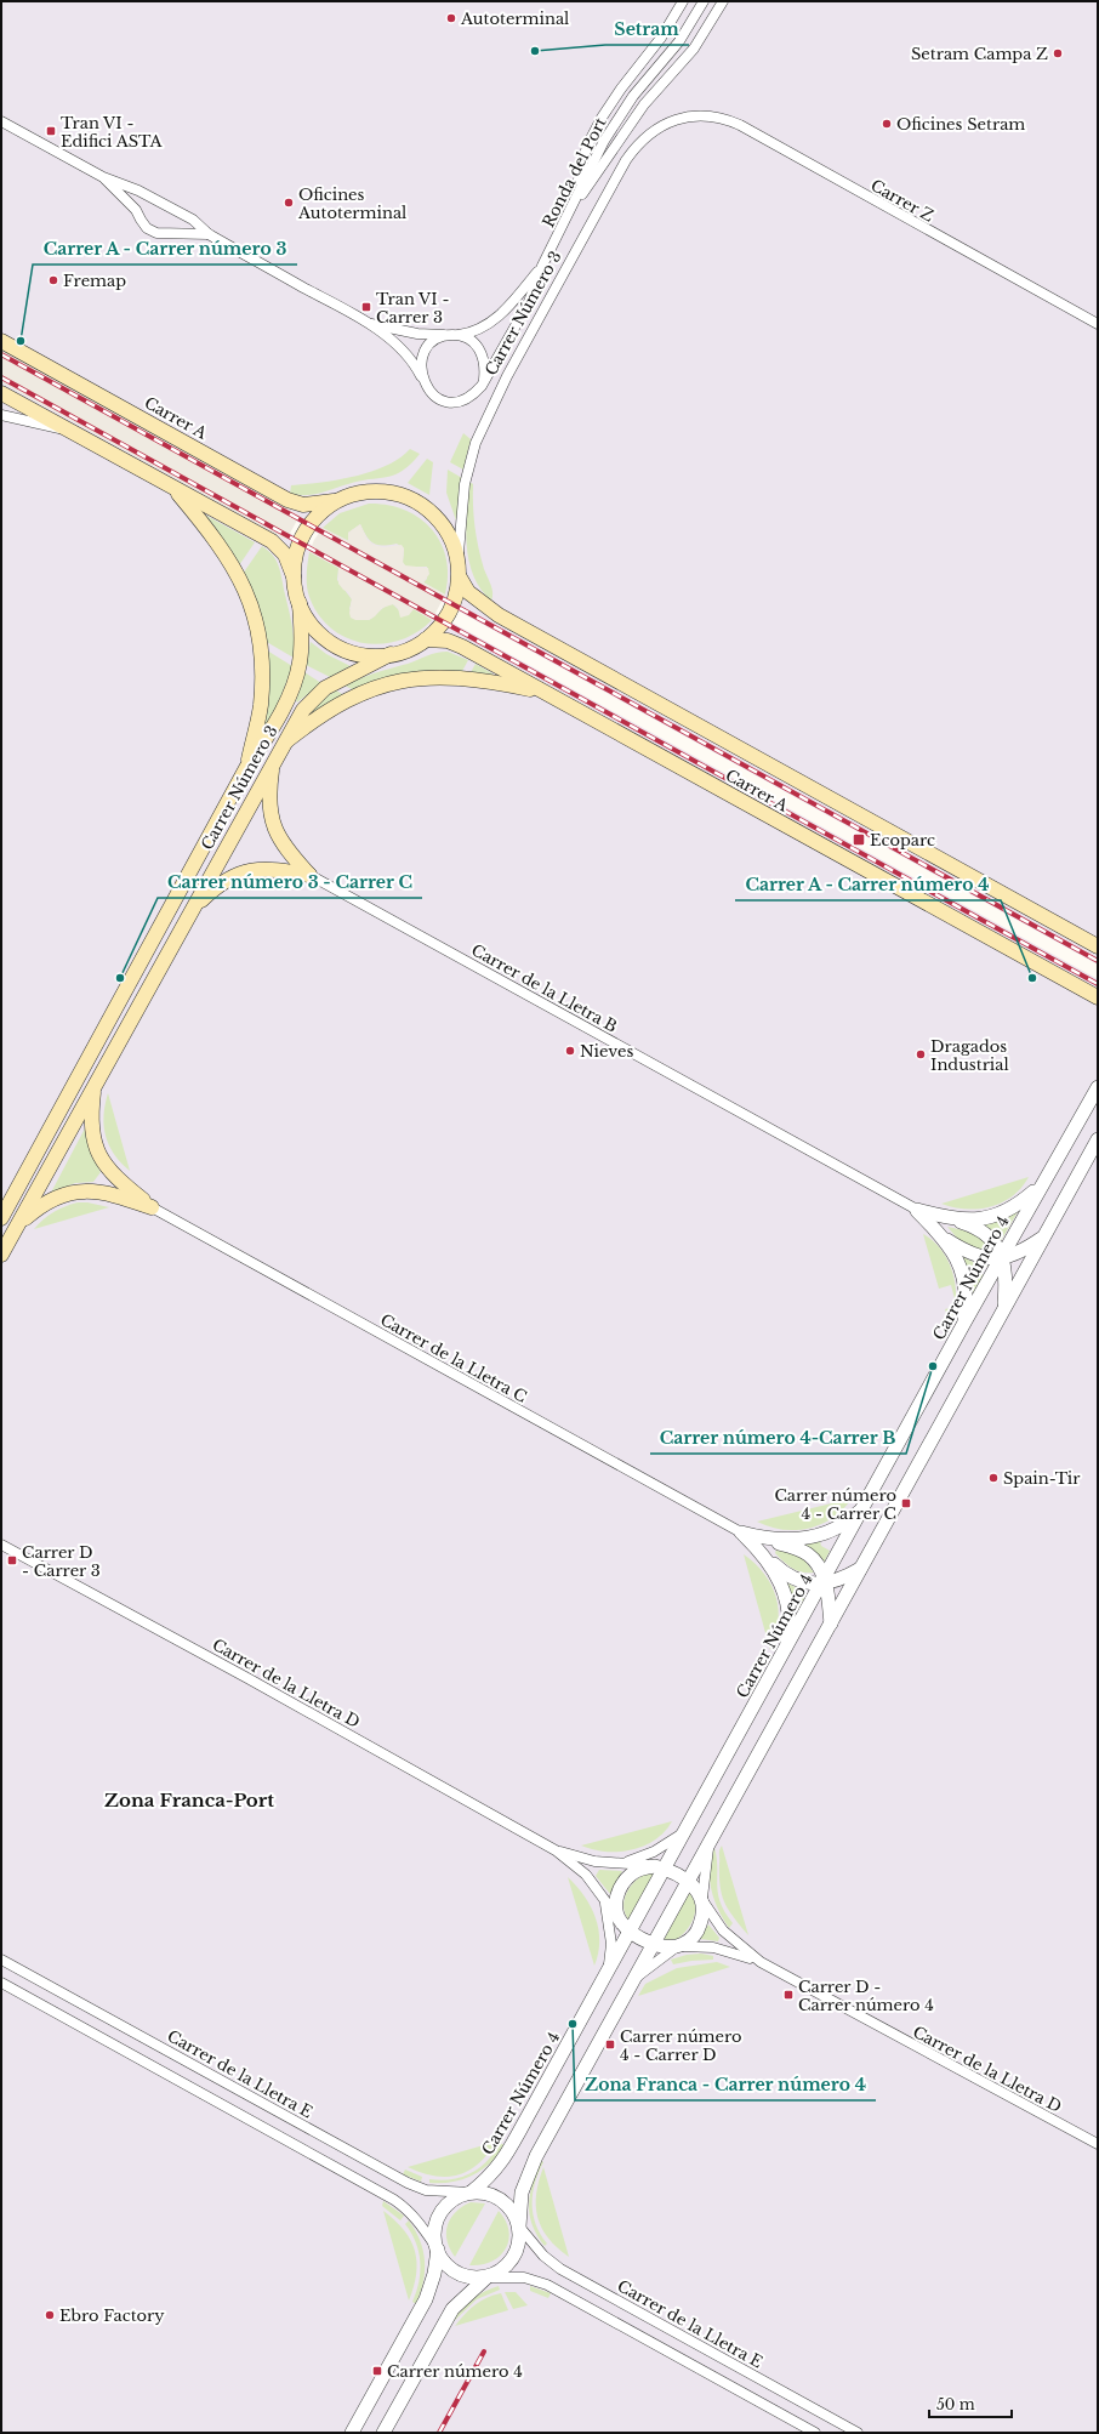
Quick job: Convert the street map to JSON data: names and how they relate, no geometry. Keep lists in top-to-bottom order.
{
  "streets": {
    "main road": ["Carrer Número 3", "Carrer A"],
    "street": [
      "Ronda del Port",
      "Carrer Z",
      "Carrer de la Lletra B",
      "Carrer Número 4",
      "Carrer de la Lletra C",
      "Carrer de la Lletra D",
      "Carrer de la Lletra E"
    ]
  },
  "crossings": [
    ["Ronda del Port", "Carrer Número 3"],
    ["Carrer Z", "Carrer Número 3"],
    ["Carrer Número 3", "Carrer A"],
    ["Carrer Número 4", "Carrer de la Lletra D"],
    ["Carrer Número 4", "Carrer de la Lletra E"]
  ],
  "districts": ["Zona Franca-Port"],
  "places": {
    "other": [
      "Autoterminal",
      "Setram",
      "Setram Campa Z",
      "Oficines Setram",
      "Oficines Autoterminal",
      "Fremap",
      "Carrer A - Carrer número 3",
      "Carrer número 3 - Carrer C",
      "Carrer A - Carrer número 4",
      "Nieves",
      "Dragados Industrial",
      "Carrer número 4-Carrer B",
      "Spain-Tir",
      "Zona Franca - Carrer número 4",
      "Ebro Factory"
    ],
    "transit": [
      "Tran VI - Edifici ASTA",
      "Tran VI - Carrer 3",
      "Ecoparc",
      "Carrer número 4 - Carrer C",
      "Carrer D - Carrer 3",
      "Carrer D - Carrer número 4",
      "Carrer número 4 - Carrer D",
      "Carrer número 4"
    ]
  },
  "scale_bar": "50 m"
}
